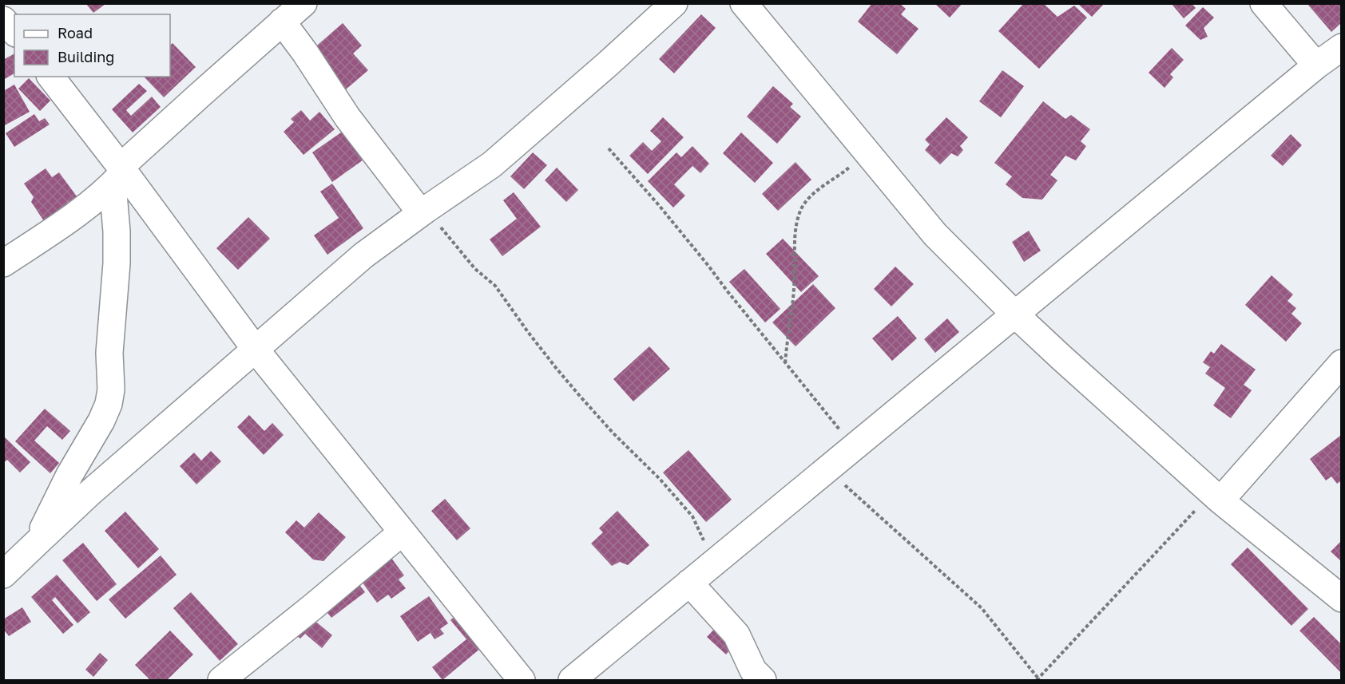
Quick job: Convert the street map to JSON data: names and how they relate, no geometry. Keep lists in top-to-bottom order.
{
  "legend": ["Road", "Building"]
}
